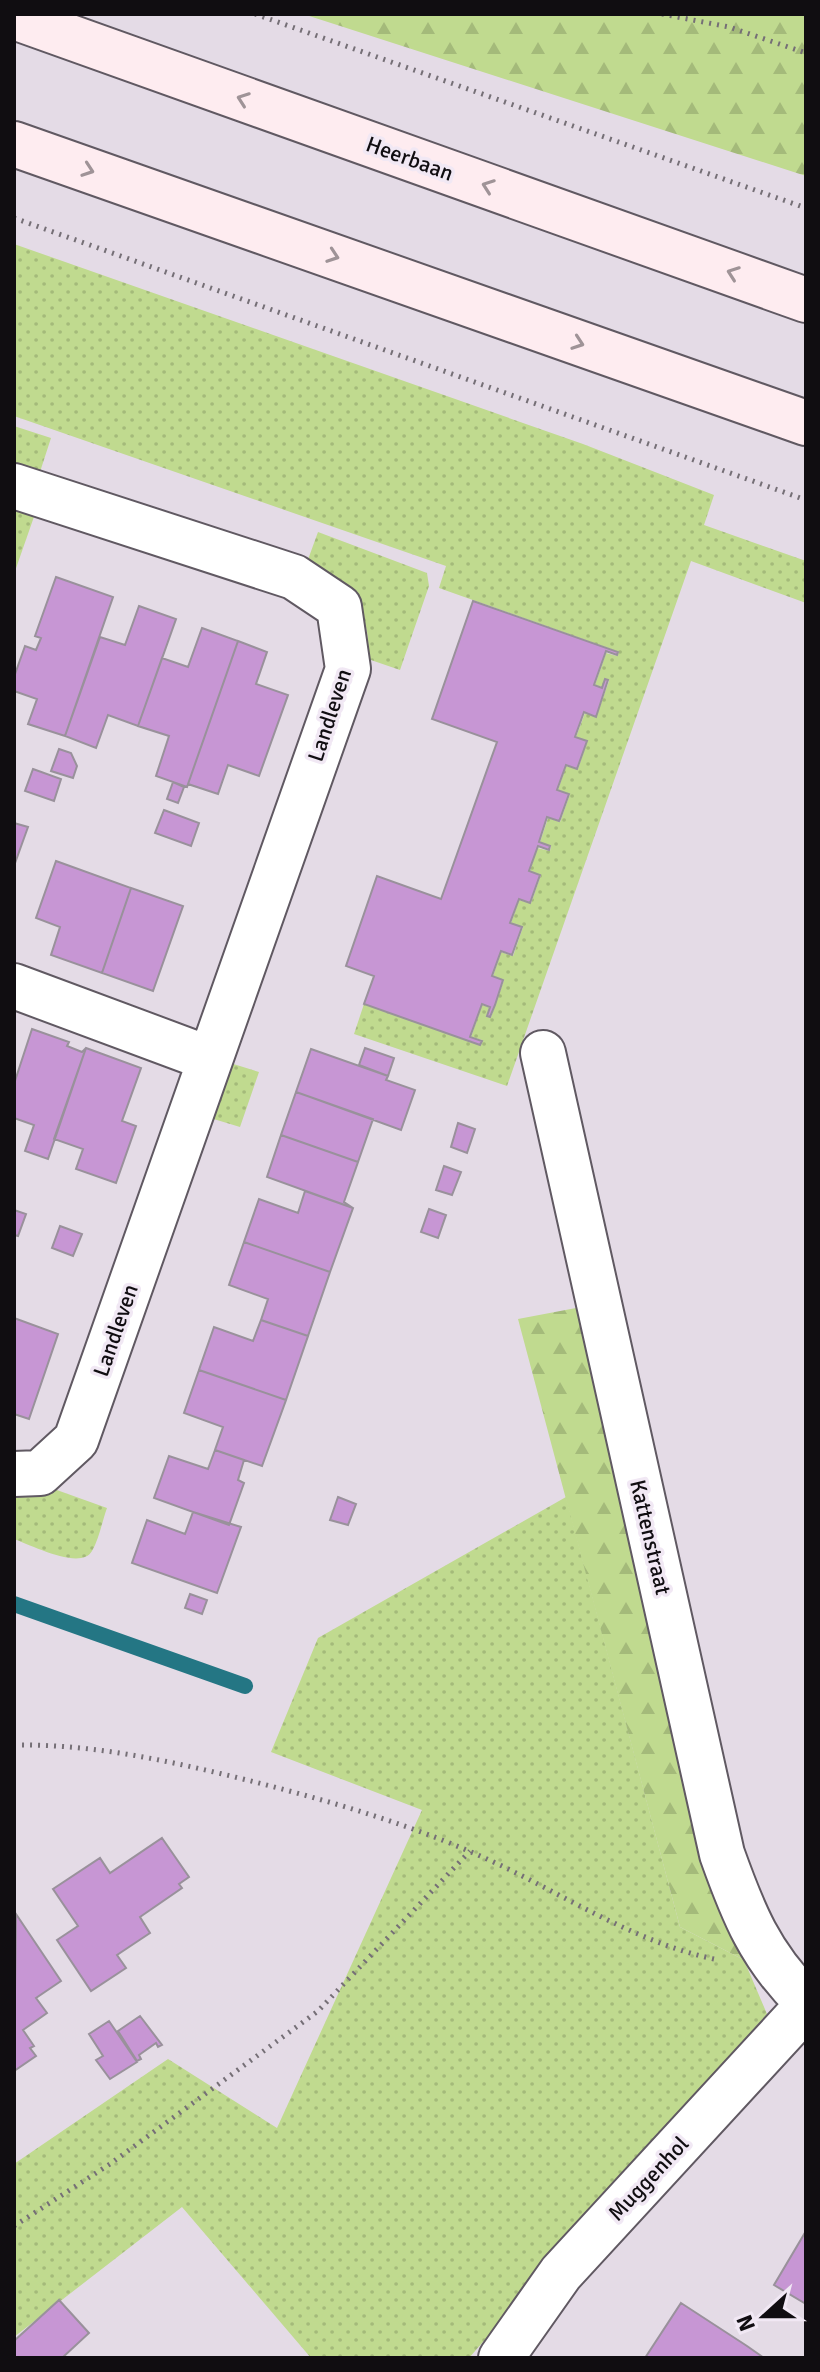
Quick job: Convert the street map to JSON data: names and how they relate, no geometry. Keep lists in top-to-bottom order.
{
  "streets": {
    "main road": ["Heerbaan"],
    "street": ["Landleven", "Kattenstraat", "Muggenhol"]
  },
  "north": "left"
}
